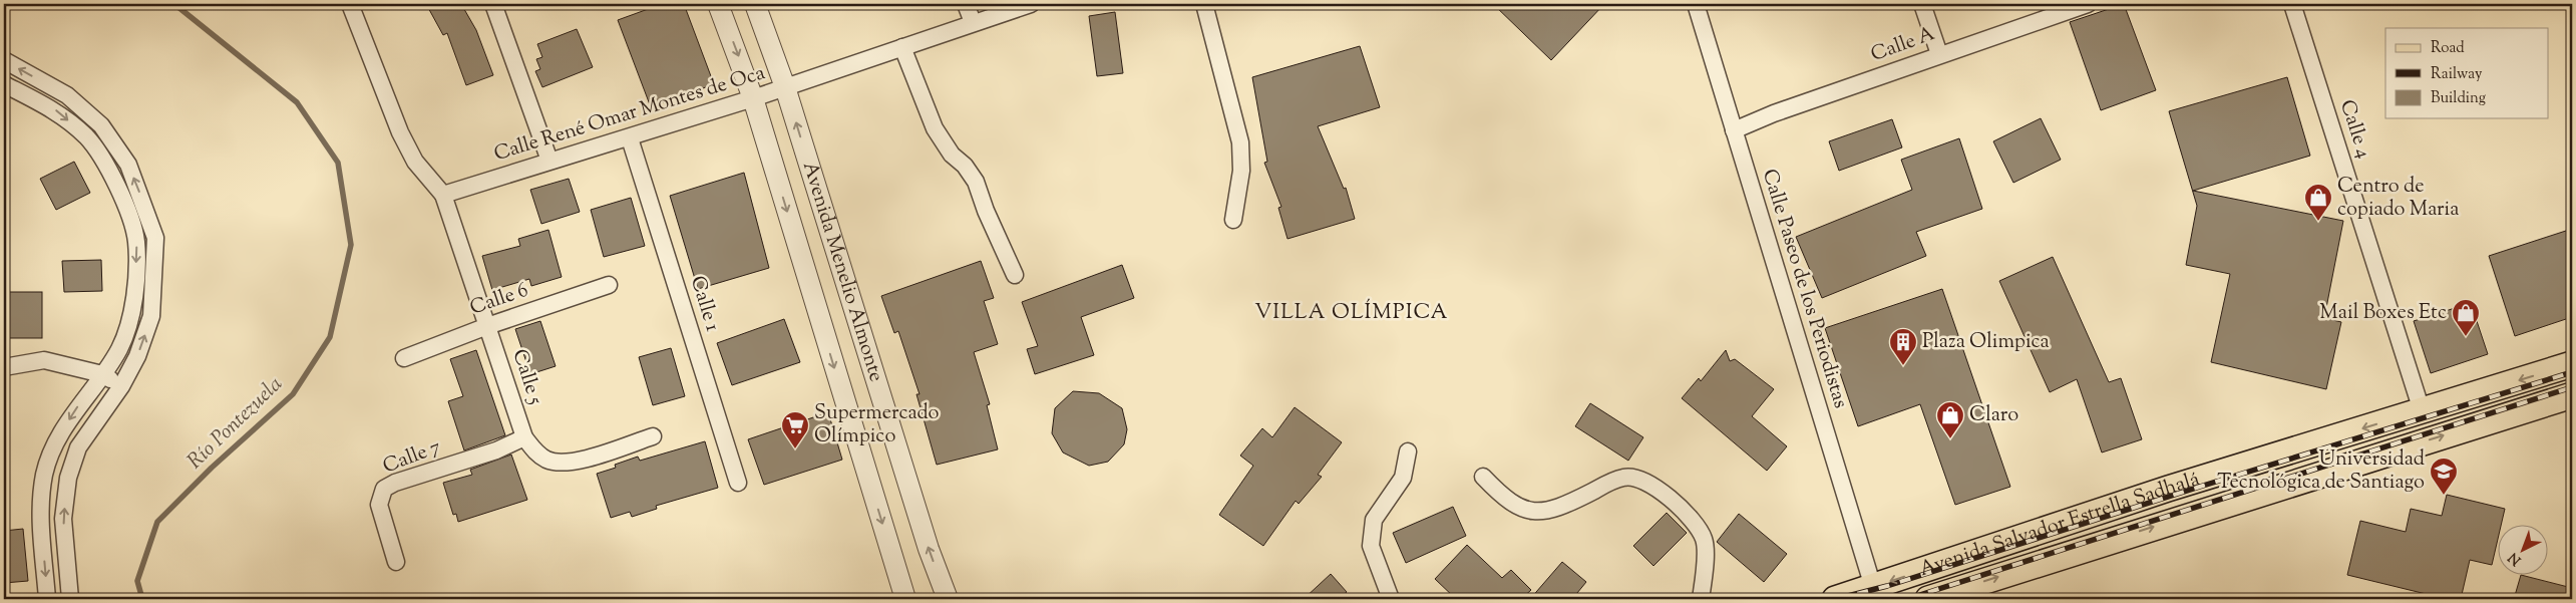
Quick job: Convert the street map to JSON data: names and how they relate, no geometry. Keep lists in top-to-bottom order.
{
  "streets": {
    "main road": ["Avenida Salvador Estrella Sadhalá"],
    "street": [
      "Calle A",
      "Calle René Omar Montes de Oca",
      "Calle 4",
      "Avenida Menelio Almonte",
      "Calle Paseo de los Periodistas",
      "Calle 6",
      "Calle 1",
      "Calle 5",
      "Calle 7"
    ]
  },
  "crossings": [
    ["Calle A", "Calle Paseo de los Periodistas"],
    ["Calle René Omar Montes de Oca", "Avenida Menelio Almonte"],
    ["Calle René Omar Montes de Oca", "Calle 1"],
    ["Calle René Omar Montes de Oca", "Calle 5"],
    ["Calle 4", "Avenida Salvador Estrella Sadhalá"],
    ["Calle Paseo de los Periodistas", "Avenida Salvador Estrella Sadhalá"],
    ["Calle 6", "Calle 5"],
    ["Calle 5", "Calle 7"]
  ],
  "districts": ["VILLA OLÍMPICA"],
  "water": ["Río Pontezuela"],
  "places": {
    "shop": ["Centro de copiado Maria", "Mail Boxes Etc", "Claro"],
    "building": ["Plaza Olimpica"],
    "supermarket": ["Supermercado Olímpico"],
    "school or university": ["Universidad Tecnológica de Santiago"]
  },
  "legend": ["Road", "Railway", "Building"],
  "north": "bottom left"
}
